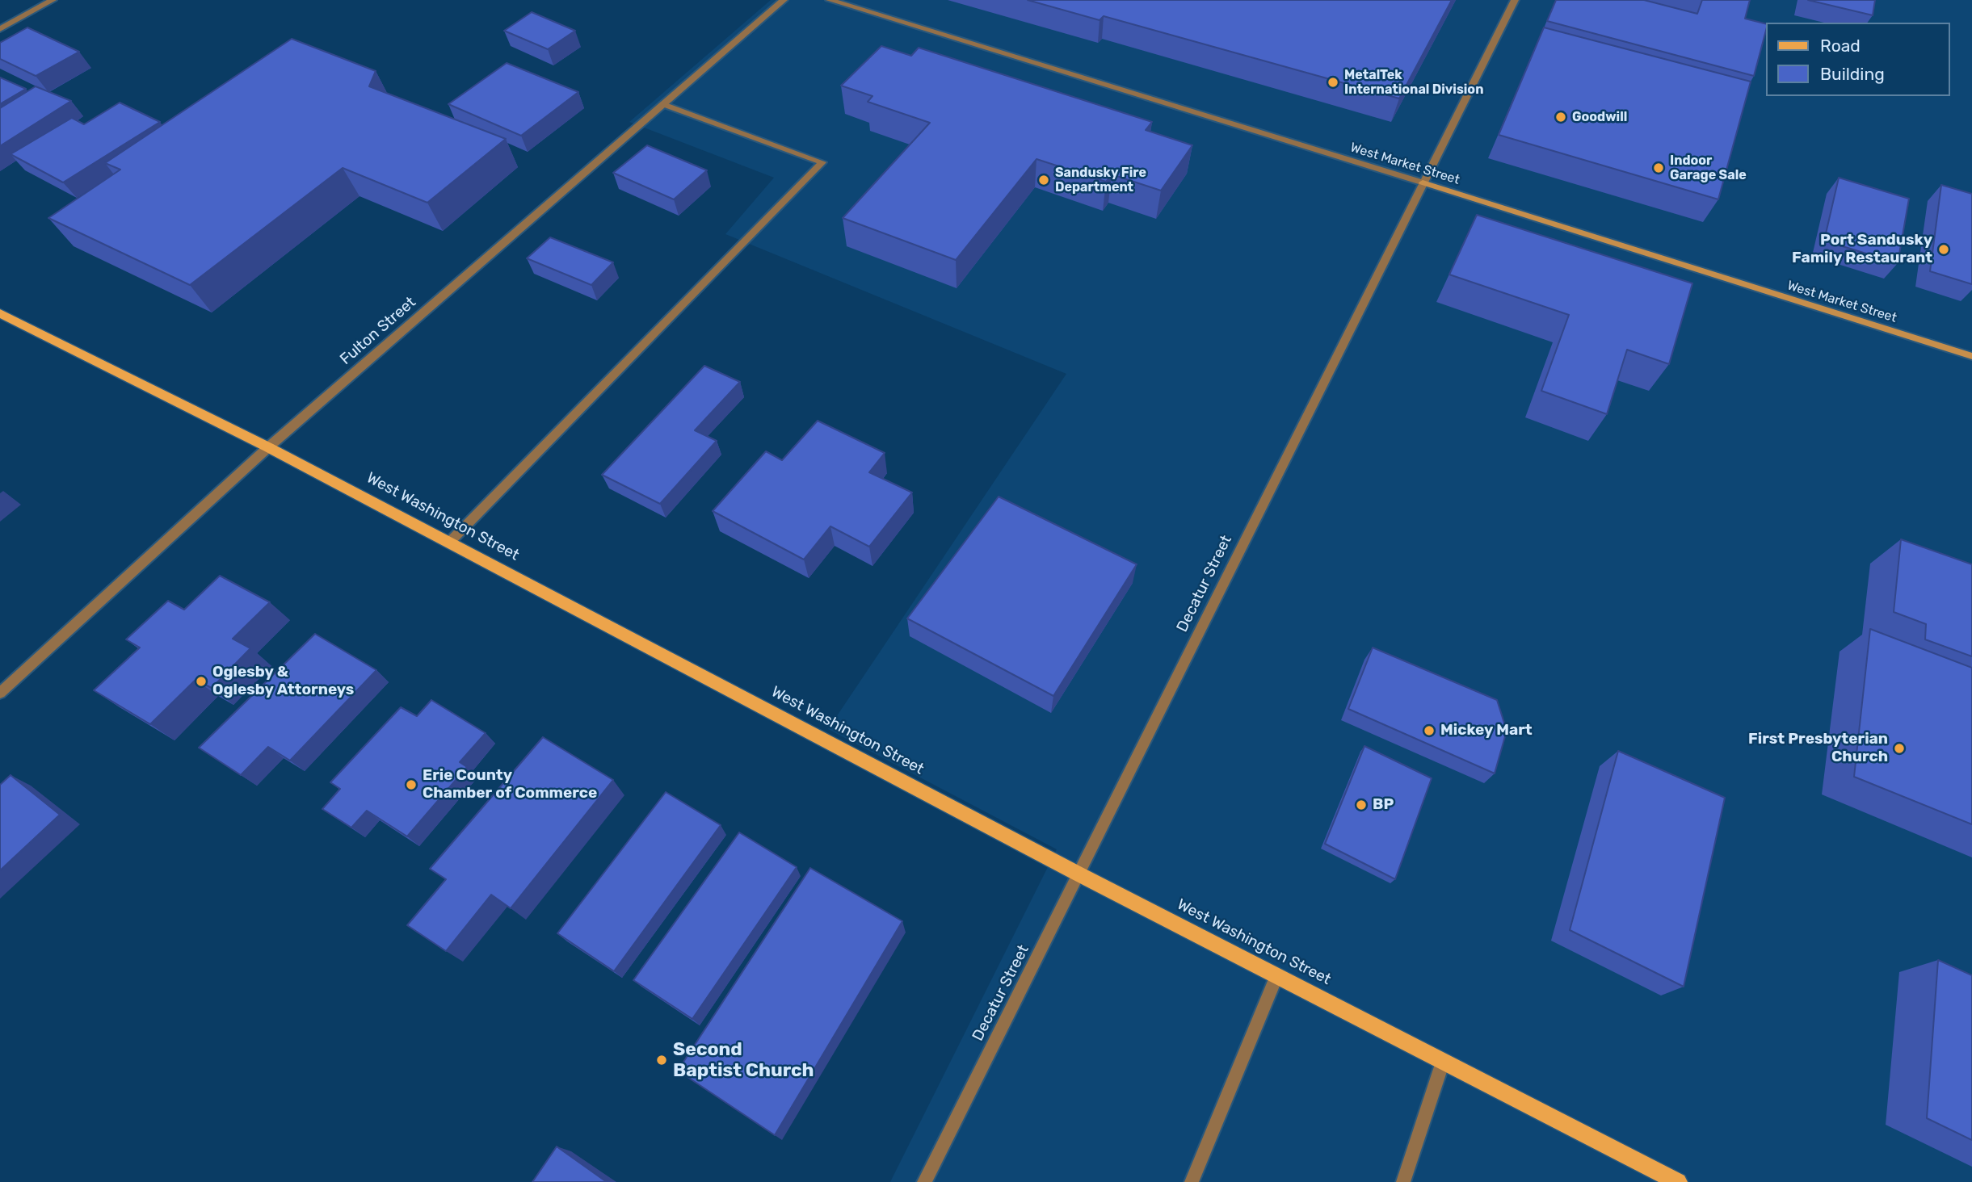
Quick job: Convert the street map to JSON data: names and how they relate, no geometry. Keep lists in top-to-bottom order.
{
  "streets": {
    "main road": ["West Washington Street"],
    "street": ["West Market Street", "Fulton Street", "Decatur Street"]
  },
  "crossings": [
    ["West Market Street", "Decatur Street"],
    ["Fulton Street", "West Washington Street"],
    ["West Washington Street", "Decatur Street"]
  ],
  "places": [
    "MetalTek International Division",
    "Goodwill",
    "Indoor Garage Sale",
    "Sandusky Fire Department",
    "Port Sandusky Family Restaurant",
    "Oglesby & Oglesby Attorneys",
    "Mickey Mart",
    "First Presbyterian Church",
    "Erie County Chamber of Commerce",
    "BP",
    "Second Baptist Church"
  ],
  "legend": ["Road", "Building"]
}
